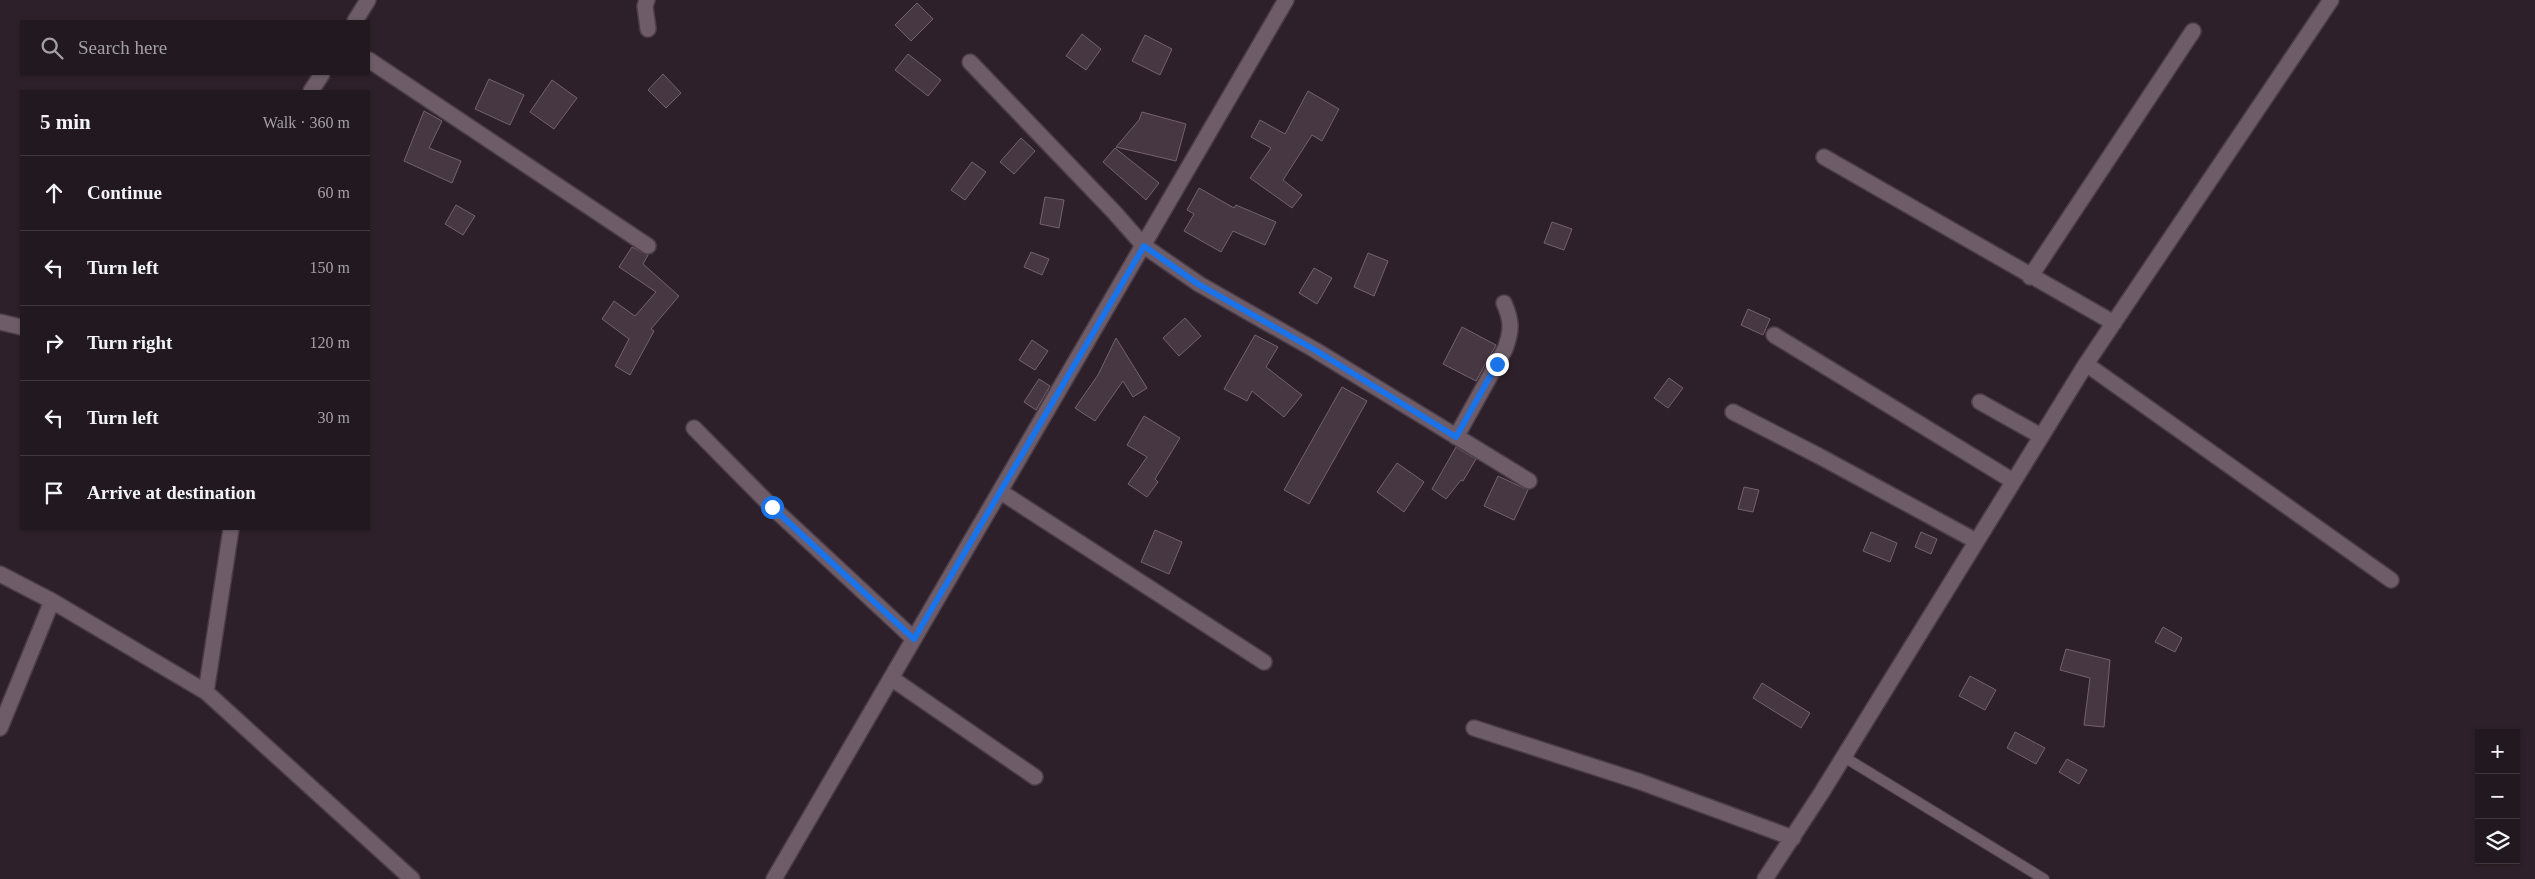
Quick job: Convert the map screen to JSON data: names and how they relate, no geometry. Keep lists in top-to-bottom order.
{
  "page": {
    "search": "Search here",
    "heading": ["5 min", "Walk · 360 m"],
    "list": [
      ["Continue", "60 m"],
      ["Turn left", "150 m"],
      ["Turn right", "120 m"],
      ["Turn left", "30 m"],
      "Arrive at destination"
    ],
    "map_buttons": ["+", "−"]
  }
}
